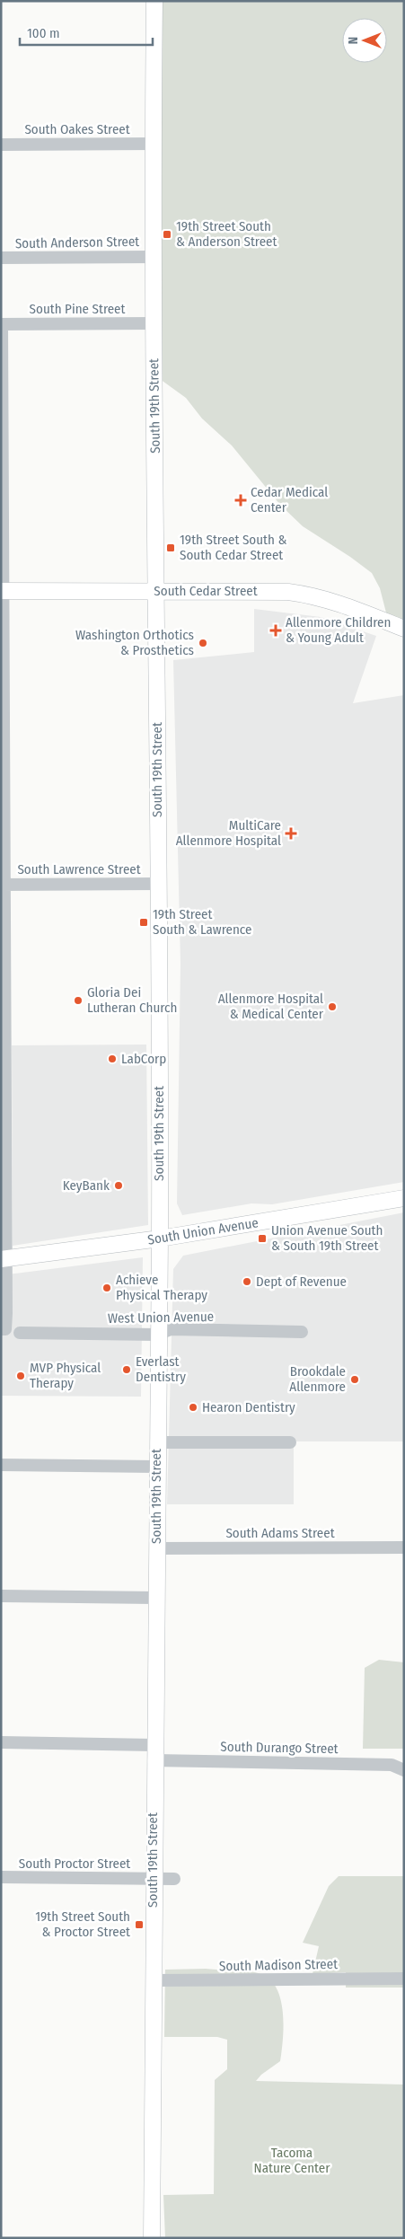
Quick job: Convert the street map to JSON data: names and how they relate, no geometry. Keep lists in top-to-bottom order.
{
  "streets": {
    "main road": ["South 19th Street", "South Cedar Street", "South Union Avenue"],
    "street": [
      "South Oakes Street",
      "South Anderson Street",
      "South Pine Street",
      "South Lawrence Street",
      "West Union Avenue",
      "South Adams Street",
      "South Durango Street",
      "South Proctor Street",
      "South Madison Street"
    ]
  },
  "crossings": [
    ["South Oakes Street", "South 19th Street"],
    ["South Anderson Street", "South 19th Street"],
    ["South Pine Street", "South 19th Street"],
    ["South 19th Street", "South Cedar Street"],
    ["South 19th Street", "South Lawrence Street"],
    ["South 19th Street", "South Union Avenue"],
    ["South 19th Street", "West Union Avenue"],
    ["South 19th Street", "South Adams Street"],
    ["South 19th Street", "South Durango Street"],
    ["South 19th Street", "South Proctor Street"],
    ["South 19th Street", "South Madison Street"]
  ],
  "parks": ["Tacoma Nature Center"],
  "places": {
    "transit": [
      "19th Street South & Anderson Street",
      "19th Street South & South Cedar Street",
      "19th Street South & Lawrence",
      "Union Avenue South & South 19th Street",
      "19th Street South & Proctor Street"
    ],
    "health": ["Cedar Medical Center", "Allenmore Children & Young Adult", "MultiCare Allenmore Hospital"],
    "other": [
      "Washington Orthotics & Prosthetics",
      "Gloria Dei Lutheran Church",
      "Allenmore Hospital & Medical Center",
      "LabCorp",
      "KeyBank",
      "Dept of Revenue",
      "Achieve Physical Therapy",
      "Everlast Dentistry",
      "MVP Physical Therapy",
      "Brookdale Allenmore",
      "Hearon Dentistry"
    ]
  },
  "scale_bar": "100 m",
  "north": "left"
}
